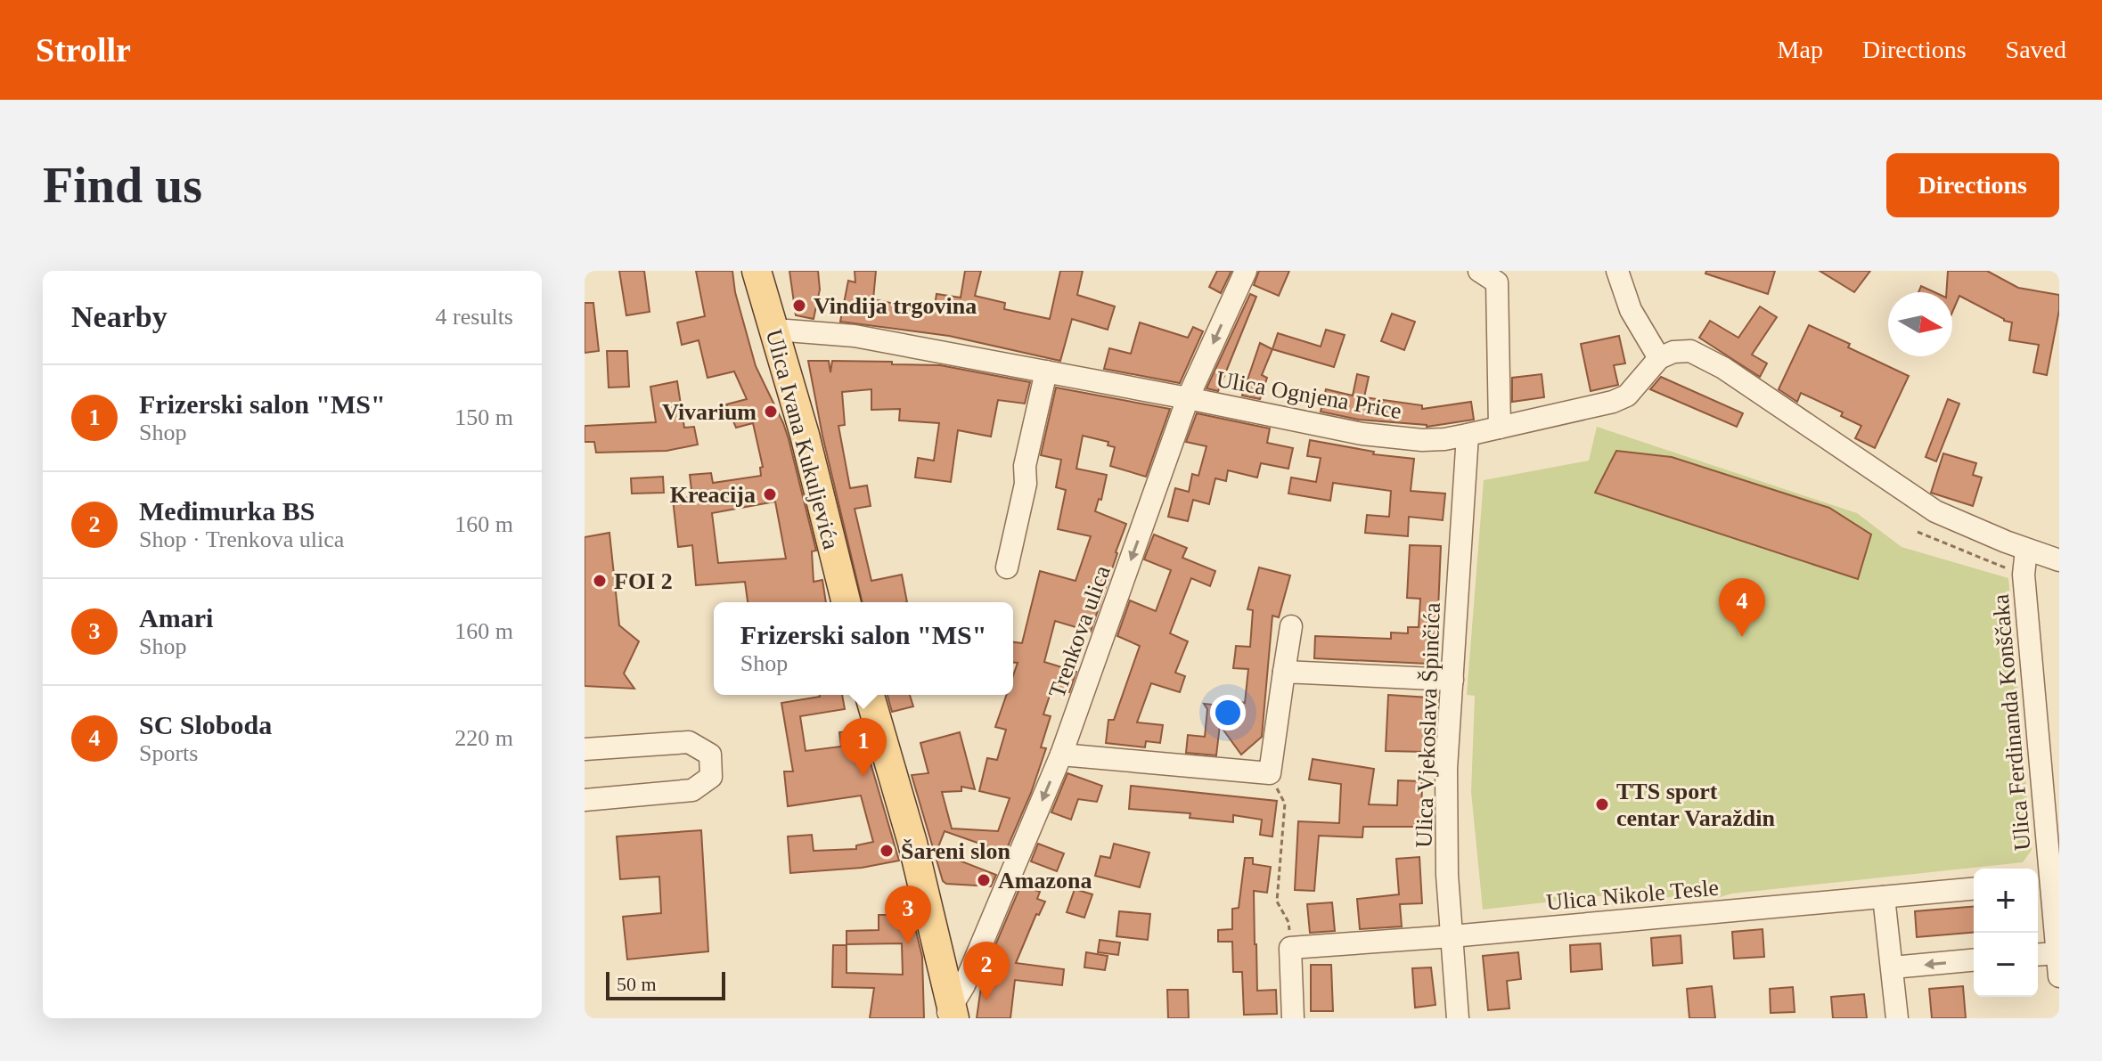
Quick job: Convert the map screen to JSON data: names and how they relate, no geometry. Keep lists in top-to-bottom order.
{
  "streets": {
    "main road": ["Ulica Ivana Kukuljevića"],
    "street": [
      "Ulica Ognjena Price",
      "Trenkova ulica",
      "Ulica Ferdinanda Konščaka",
      "Ulica Vjekoslava Špinčića",
      "Ulica Nikole Tesle"
    ]
  },
  "crossings": [
    ["Ulica Ognjena Price", "Ulica Ivana Kukuljevića"],
    ["Ulica Ognjena Price", "Trenkova ulica"],
    ["Ulica Ognjena Price", "Ulica Vjekoslava Špinčića"],
    ["Ulica Vjekoslava Špinčića", "Ulica Nikole Tesle"]
  ],
  "places": [
    "Vindija trgovina",
    "Vivarium",
    "Kreacija",
    "FOI 2",
    "TTS sport centar Varaždin",
    "Šareni slon",
    "Amazona"
  ],
  "scale_bar": "50 m",
  "north": "right",
  "page": {
    "header": "Strollr",
    "nav": ["Map", "Directions", "Saved"],
    "buttons": "Directions",
    "title": "Find us",
    "heading": ["Nearby", "4 results"],
    "list": [
      {
        "mark": "1",
        "name": "Frizerski salon \"MS\"",
        "note": "Shop",
        "value": "150 m"
      },
      {
        "mark": "2",
        "name": "Međimurka BS",
        "note": "Shop · Trenkova ulica",
        "value": "160 m"
      },
      {
        "mark": "3",
        "name": "Amari",
        "note": "Shop",
        "value": "160 m"
      },
      {
        "mark": "4",
        "name": "SC Sloboda",
        "note": "Sports",
        "value": "220 m"
      }
    ],
    "pins": [
      "4",
      "1",
      "3",
      "2"
    ],
    "popup": ["Frizerski salon \"MS\"", "Shop"],
    "map_buttons": ["+", "−"],
    "scale": "50 m"
  }
}
